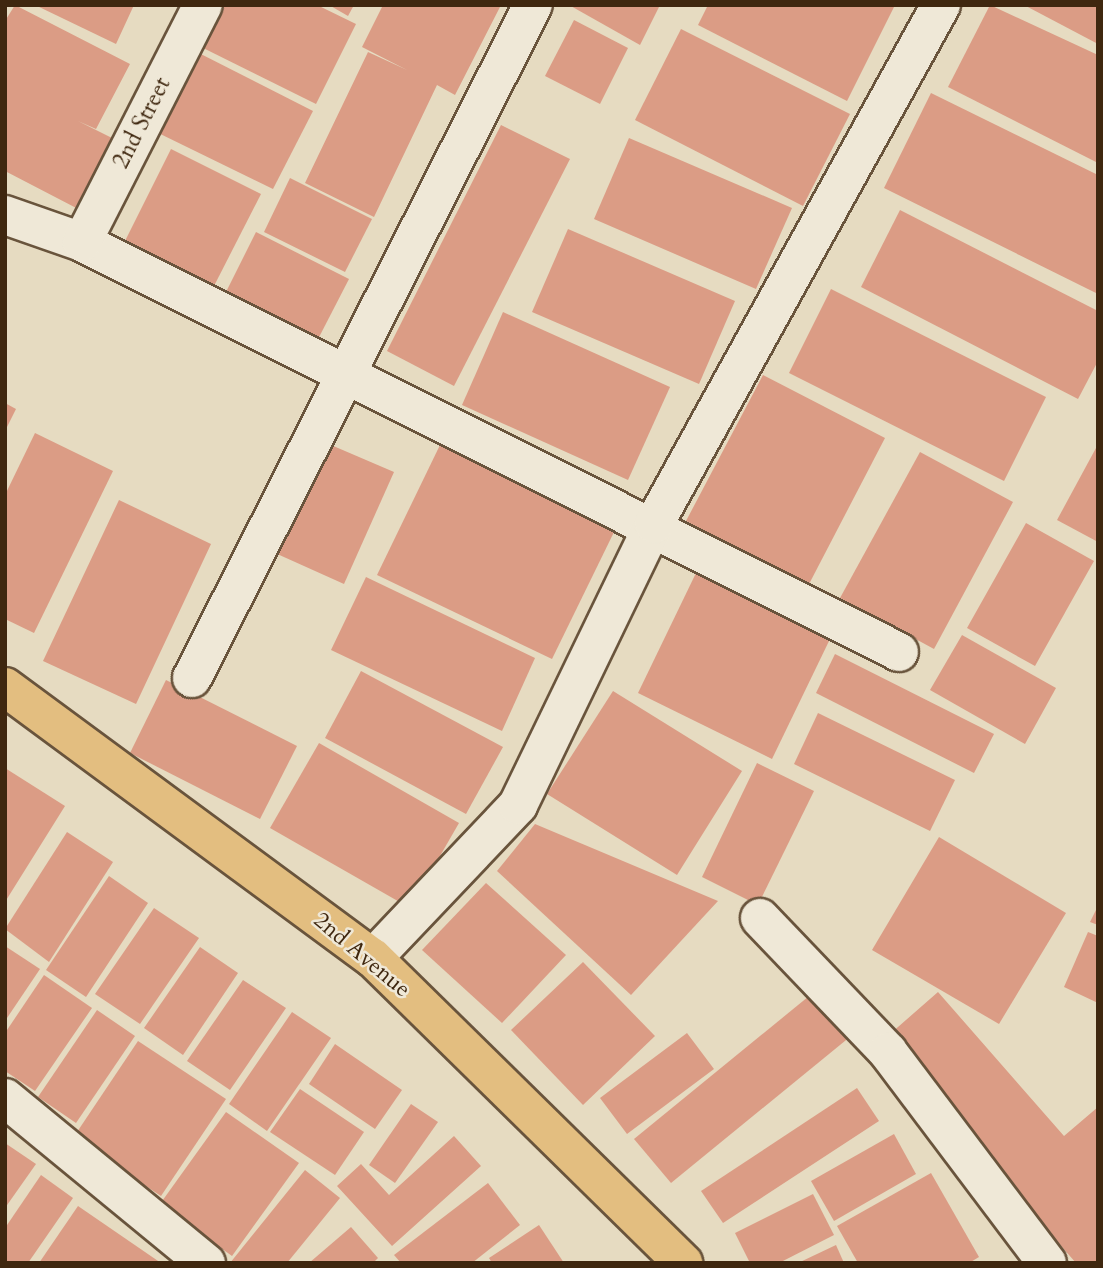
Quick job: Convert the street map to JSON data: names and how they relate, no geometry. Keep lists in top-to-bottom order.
{
  "streets": {
    "main road": ["2nd Avenue"],
    "street": ["2nd Street"]
  }
}
